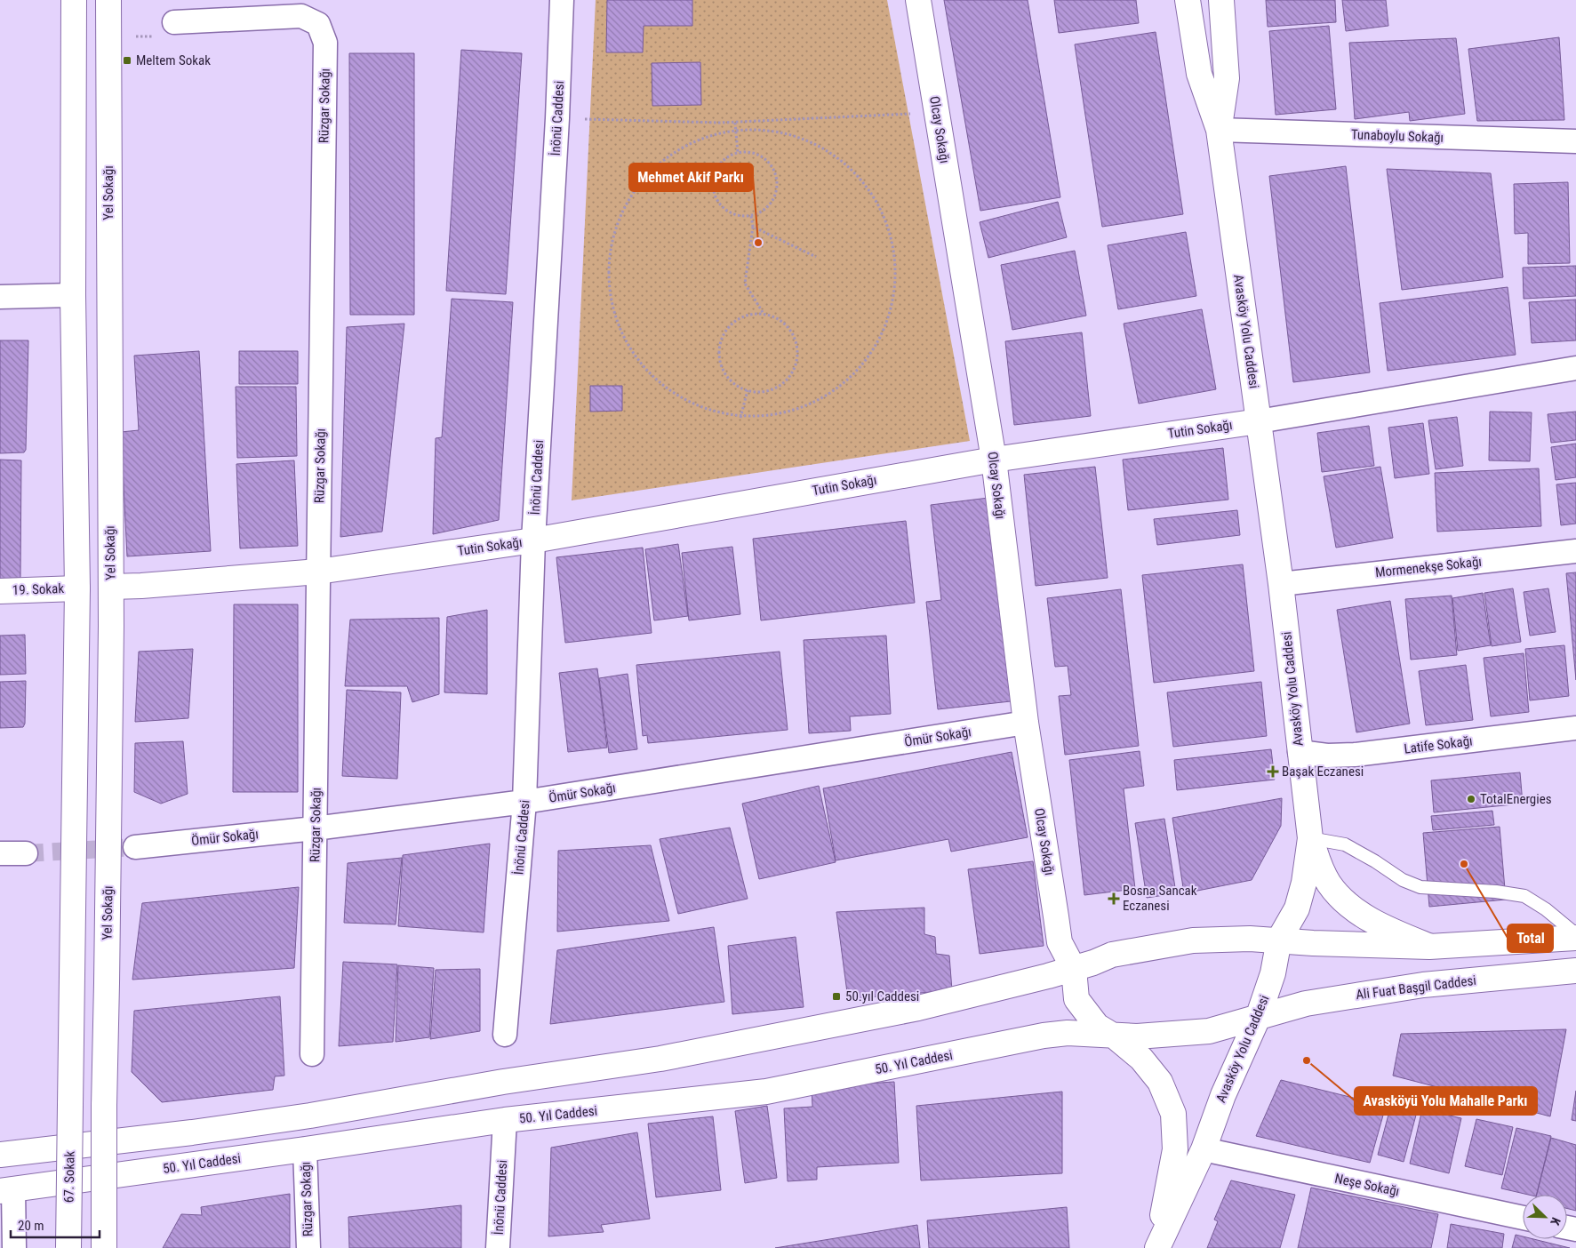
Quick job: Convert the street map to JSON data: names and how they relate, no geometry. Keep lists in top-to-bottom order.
{
  "streets": {
    "main road": [
      "Olcay Sokağı",
      "Yel Sokağı",
      "Avasköy Yolu Caddesi",
      "Tutin Sokağı",
      "19. Sokak",
      "Ali Fuat Başgil Caddesi",
      "50. Yıl Caddesi",
      "67. Sokak"
    ],
    "street": [
      "Rüzgar Sokağı",
      "İnönü Caddesi",
      "Tunaboylu Sokağı",
      "Mormenekşe Sokağı",
      "Ömür Sokağı",
      "Latife Sokağı",
      "Neşe Sokağı"
    ]
  },
  "crossings": [
    ["Rüzgar Sokağı", "Tutin Sokağı"],
    ["Rüzgar Sokağı", "Ömür Sokağı"],
    ["Rüzgar Sokağı", "50. Yıl Caddesi"],
    ["İnönü Caddesi", "Tutin Sokağı"],
    ["İnönü Caddesi", "Ömür Sokağı"],
    ["İnönü Caddesi", "50. Yıl Caddesi"],
    ["Olcay Sokağı", "Tutin Sokağı"],
    ["Olcay Sokağı", "Ömür Sokağı"],
    ["Tunaboylu Sokağı", "Avasköy Yolu Caddesi"],
    ["Yel Sokağı", "Tutin Sokağı"],
    ["Yel Sokağı", "19. Sokak"],
    ["Avasköy Yolu Caddesi", "Tutin Sokağı"],
    ["Avasköy Yolu Caddesi", "Mormenekşe Sokağı"],
    ["Avasköy Yolu Caddesi", "Latife Sokağı"],
    ["Avasköy Yolu Caddesi", "Ali Fuat Başgil Caddesi"],
    ["Avasköy Yolu Caddesi", "Neşe Sokağı"],
    ["Tutin Sokağı", "19. Sokak"],
    ["19. Sokak", "67. Sokak"],
    ["Ali Fuat Başgil Caddesi", "50. Yıl Caddesi"]
  ],
  "places": {
    "transit": ["Meltem Sokak", "50.yıl Caddesi"],
    "other": [
      "Mehmet Akif Parkı",
      "TotalEnergies",
      "Total",
      "Avasköyü Yolu Mahalle Parkı"
    ],
    "health": ["Başak Eczanesi", "Bosna Sancak Eczanesi"]
  },
  "scale_bar": "20 m",
  "north": "bottom right"
}
